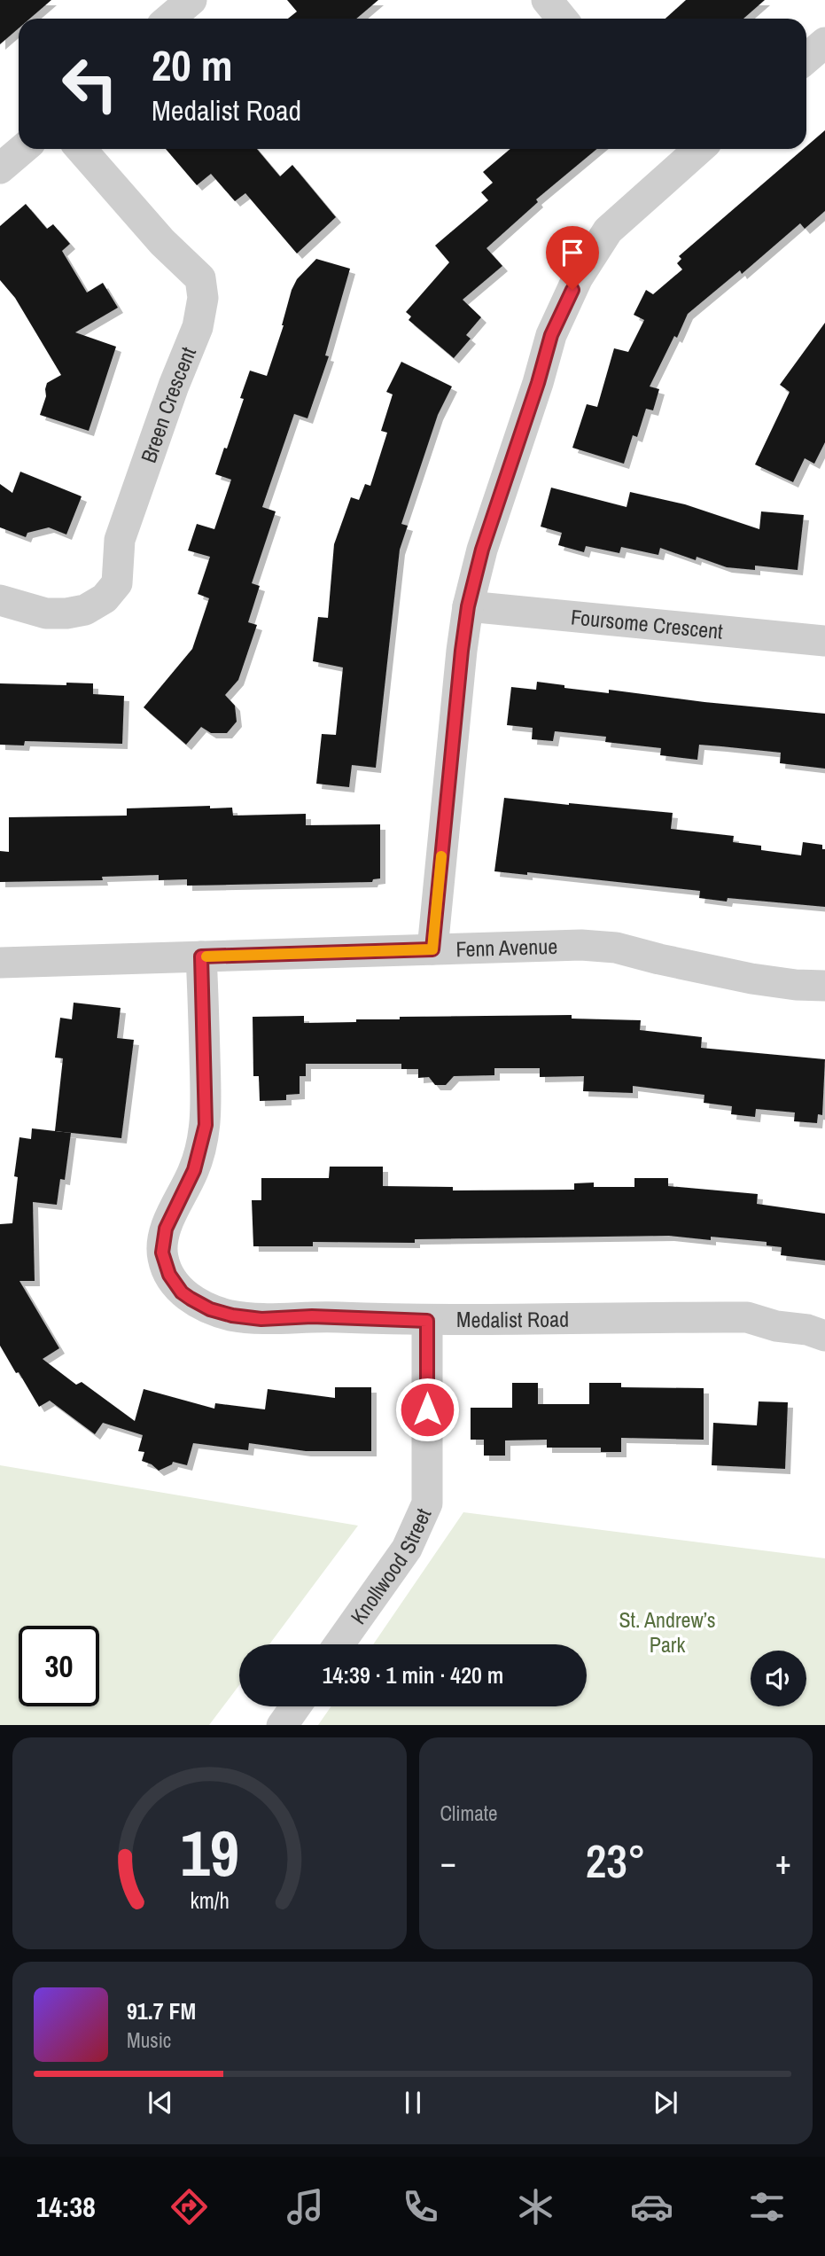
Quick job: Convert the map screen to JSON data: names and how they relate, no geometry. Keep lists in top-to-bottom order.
{
  "streets": {
    "street": [
      "Breen Crescent",
      "Foursome Crescent",
      "Fenn Avenue",
      "Medalist Road",
      "Knollwood Street"
    ]
  },
  "crossings": [
    ["Fenn Avenue", "Medalist Road"],
    ["Medalist Road", "Knollwood Street"]
  ],
  "parks": ["St. Andrew’s Park"],
  "page": {
    "turn": ["20 m", "Medalist Road"],
    "limit": "30",
    "trip": "14:39 · 1 min · 420 m",
    "tile": "Climate",
    "heat": ["−", "23°", "+"],
    "song": ["91.7 FM", "Music"],
    "tabs": "14:38",
    "gauge": ["19", "km/h"]
  }
}
